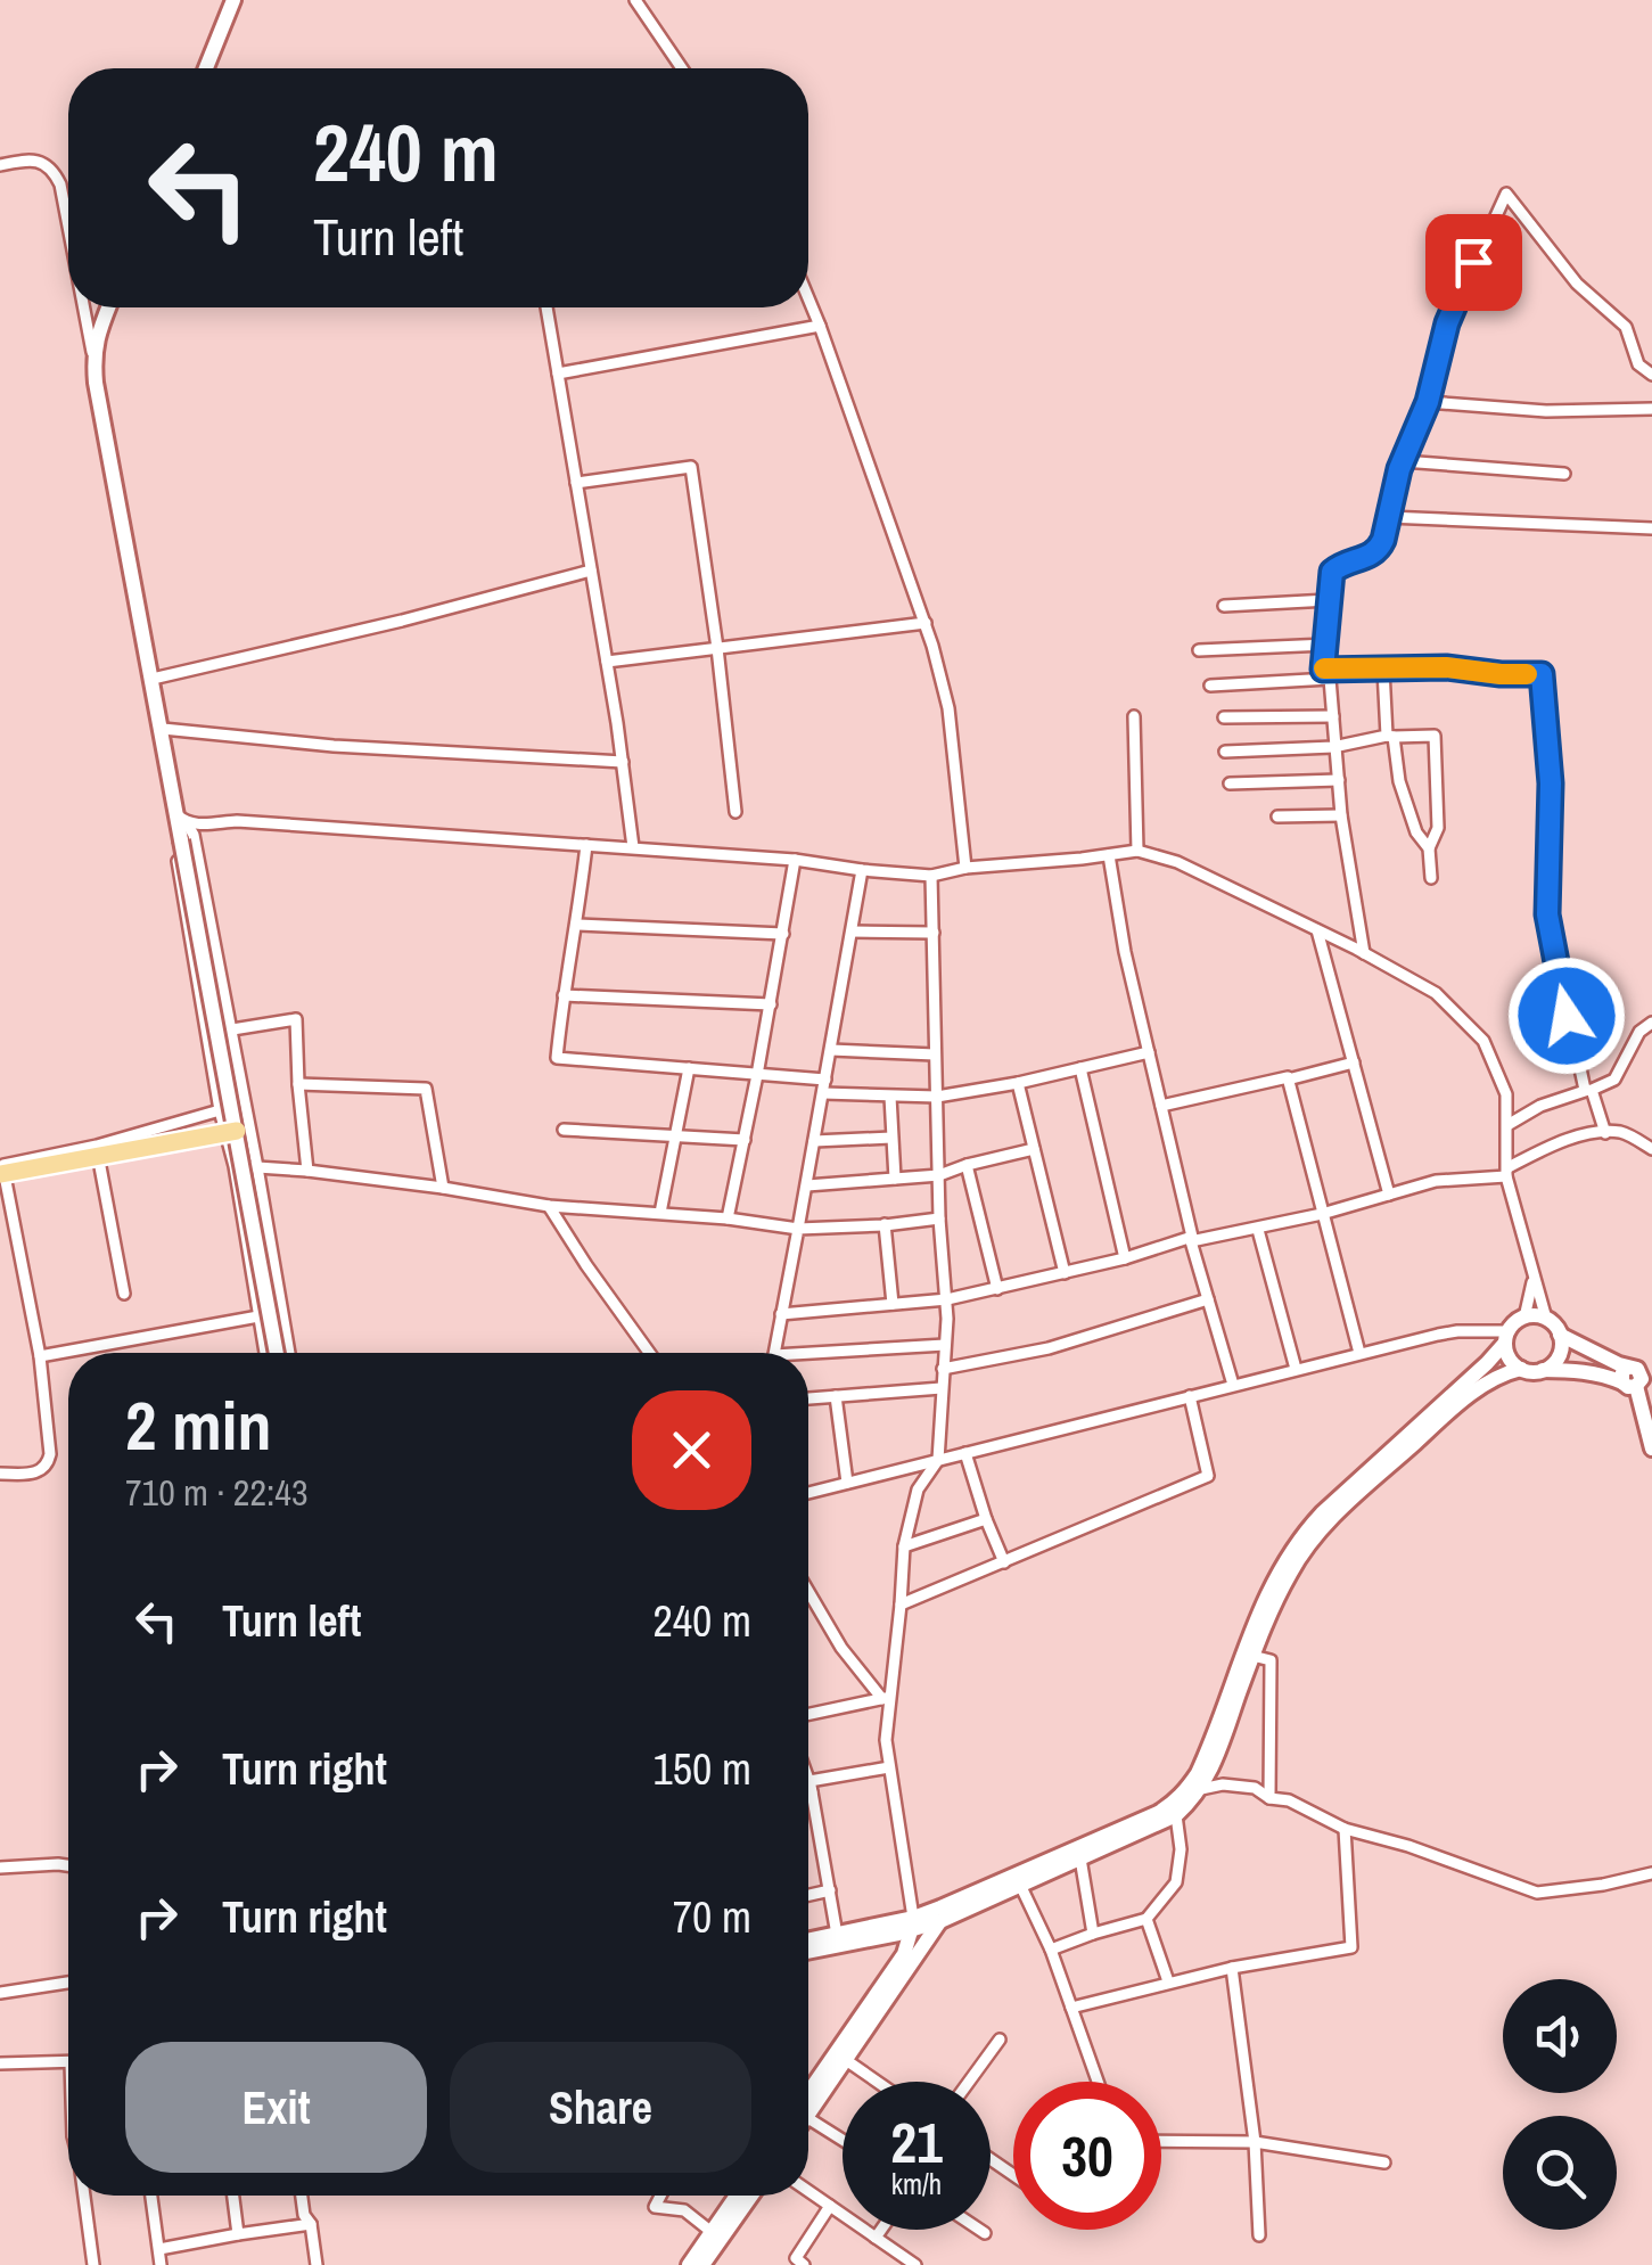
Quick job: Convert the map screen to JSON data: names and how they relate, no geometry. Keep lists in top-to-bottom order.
{
  "page": {
    "turn": ["240 m", "Turn left"],
    "heading": ["2 min", "710 m · 22:43"],
    "list": [
      {
        "name": "Turn left",
        "value": "240 m"
      },
      {
        "name": "Turn right",
        "value": "150 m"
      },
      {
        "name": "Turn right",
        "value": "70 m"
      }
    ],
    "buttons": ["Exit", "Share"],
    "speed": "21 km/h",
    "limit": "30"
  }
}
